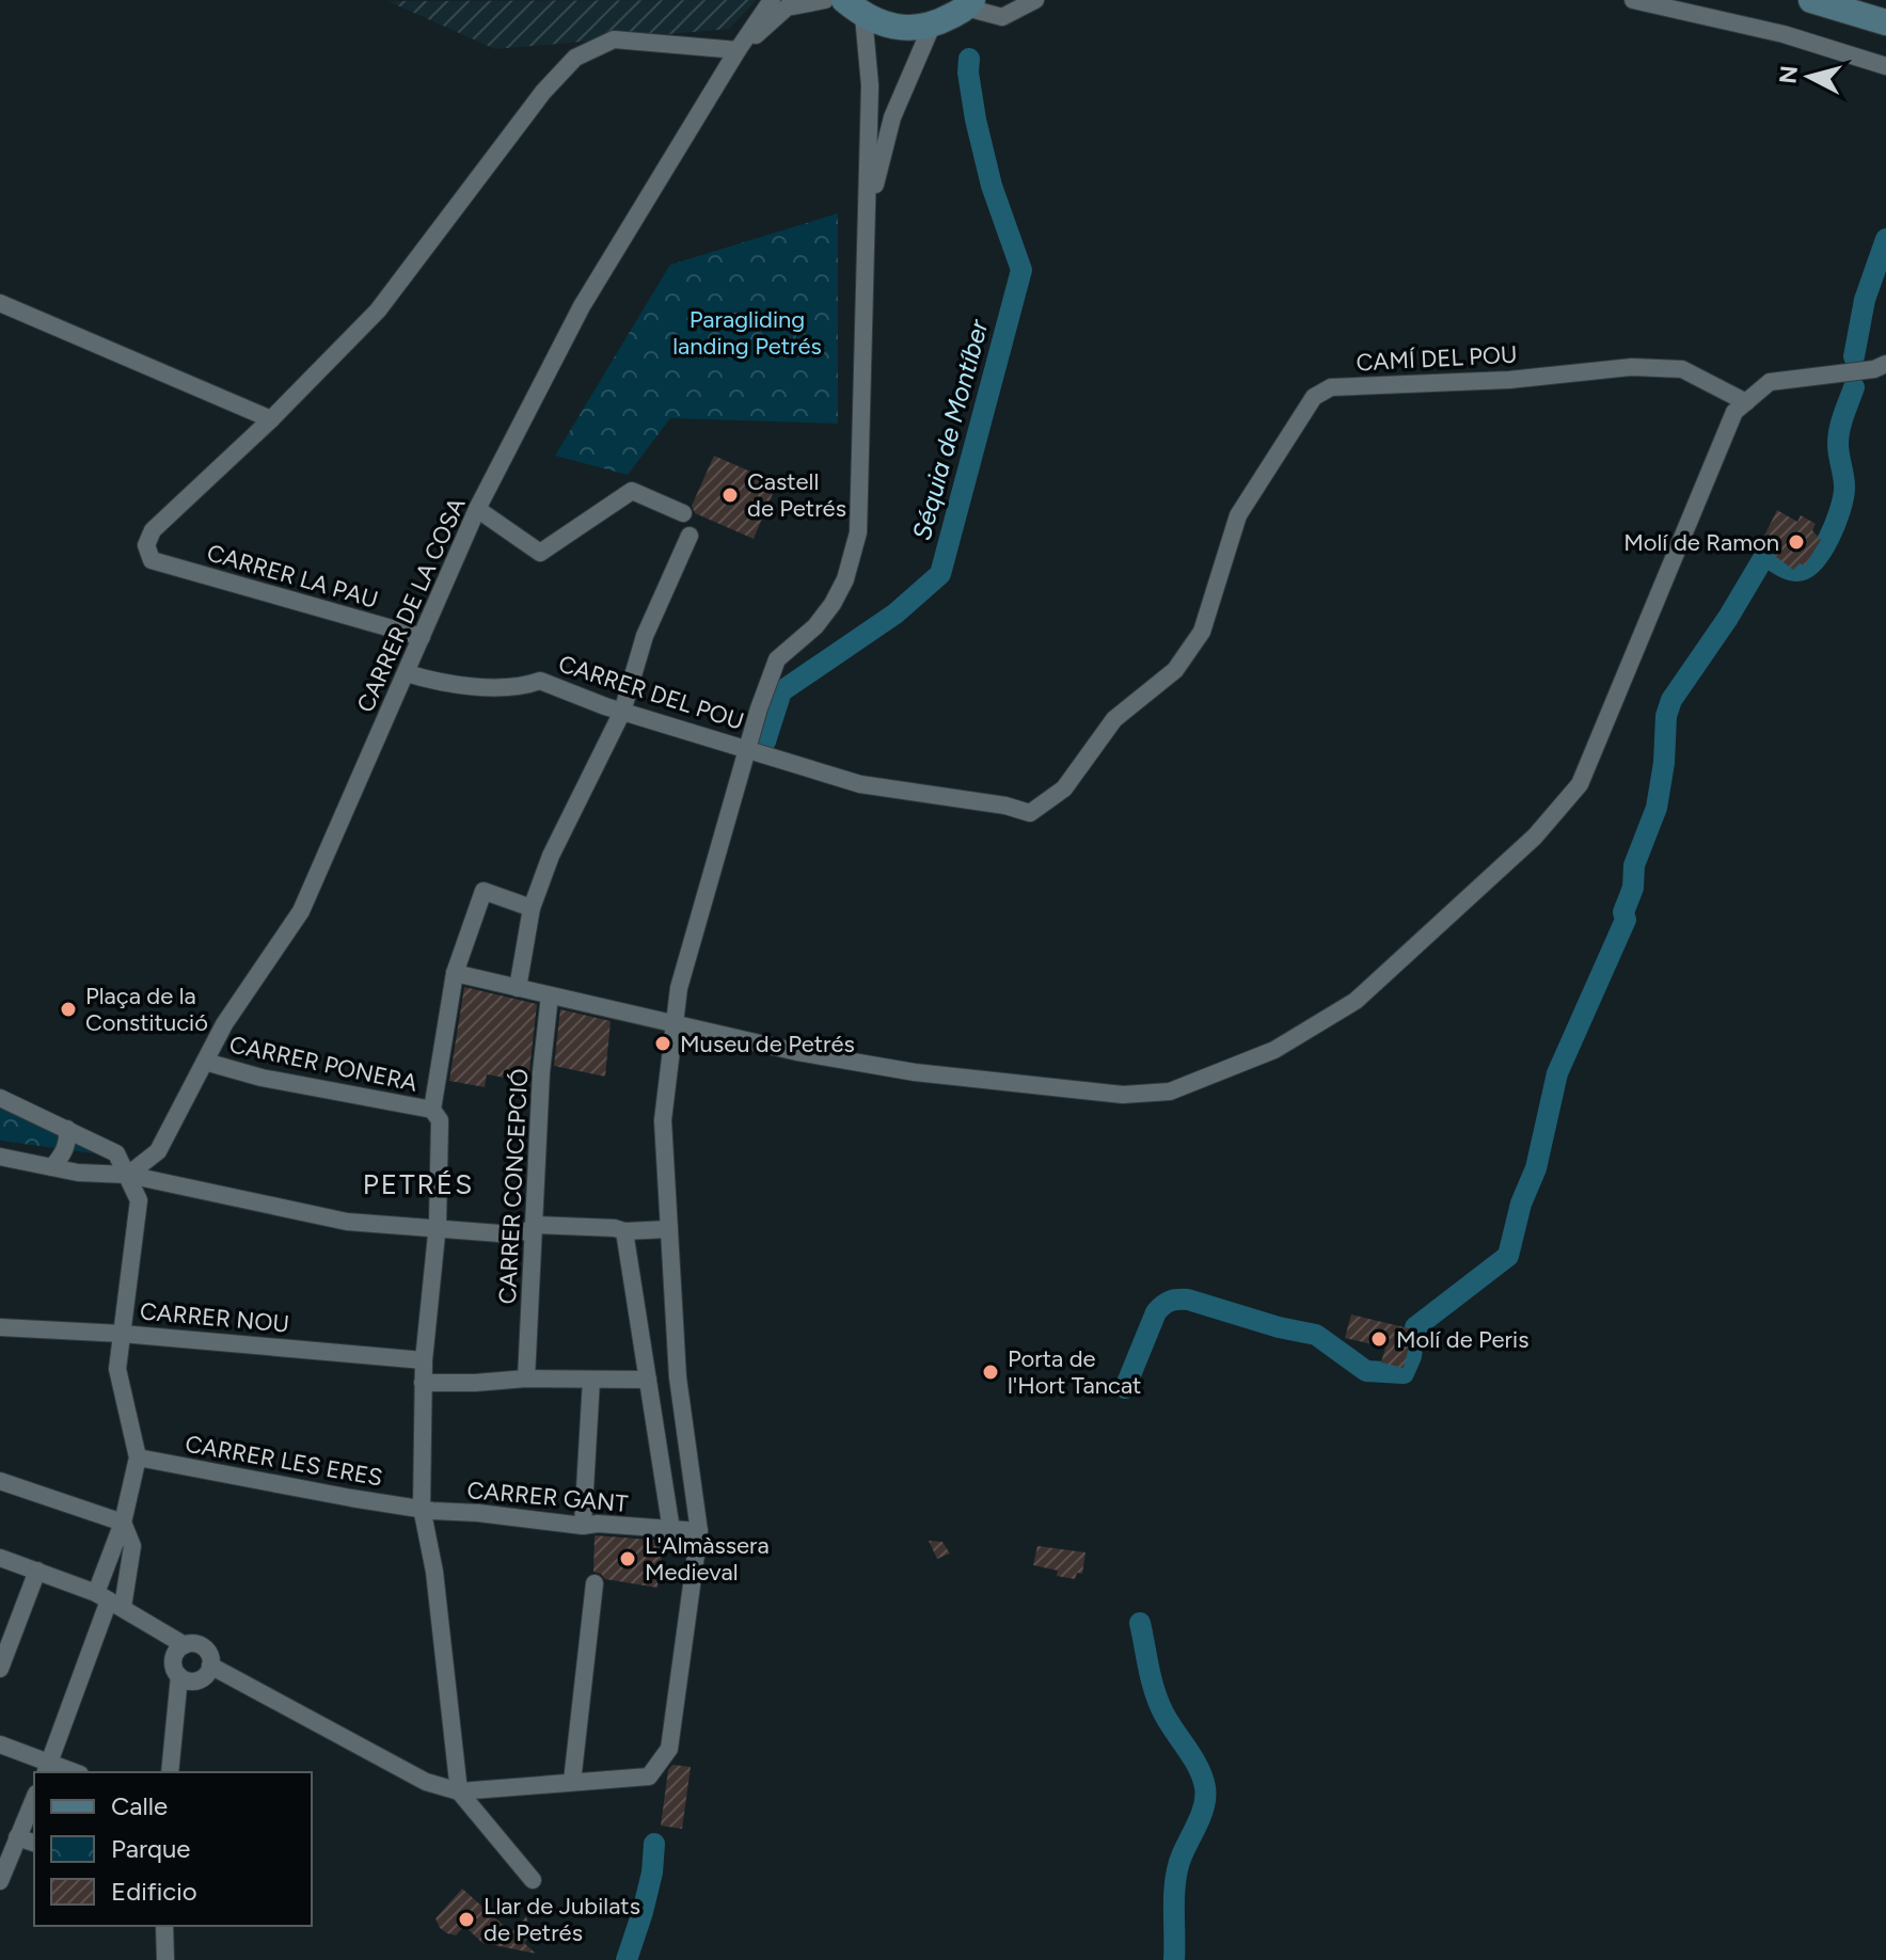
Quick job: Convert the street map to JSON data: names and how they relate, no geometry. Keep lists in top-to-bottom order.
{
  "streets": {
    "street": [
      "CAMÍ DEL POU",
      "CARRER LA PAU",
      "CARRER DE LA COSA",
      "CARRER DEL POU",
      "CARRER PONERA",
      "CARRER CONCEPCIÓ",
      "CARRER NOU",
      "CARRER LES ERES",
      "CARRER GANT"
    ]
  },
  "crossings": [
    ["CAMÍ DEL POU", "CARRER DEL POU"],
    ["CARRER LA PAU", "CARRER DE LA COSA"],
    ["CARRER DE LA COSA", "CARRER DEL POU"],
    ["CARRER DE LA COSA", "CARRER PONERA"],
    ["CARRER LES ERES", "CARRER GANT"]
  ],
  "districts": ["PETRÉS"],
  "water": ["Séquia de Montíber"],
  "parks": ["Paragliding landing Petrés"],
  "places": [
    "Castell de Petrés",
    "Molí de Ramon",
    "Plaça de la Constitució",
    "Museu de Petrés",
    "Molí de Peris",
    "Porta de l'Hort Tancat",
    "L'Almàssera Medieval",
    "Llar de Jubilats de Petrés"
  ],
  "legend": ["Calle", "Parque", "Edificio"],
  "north": "left"
}
